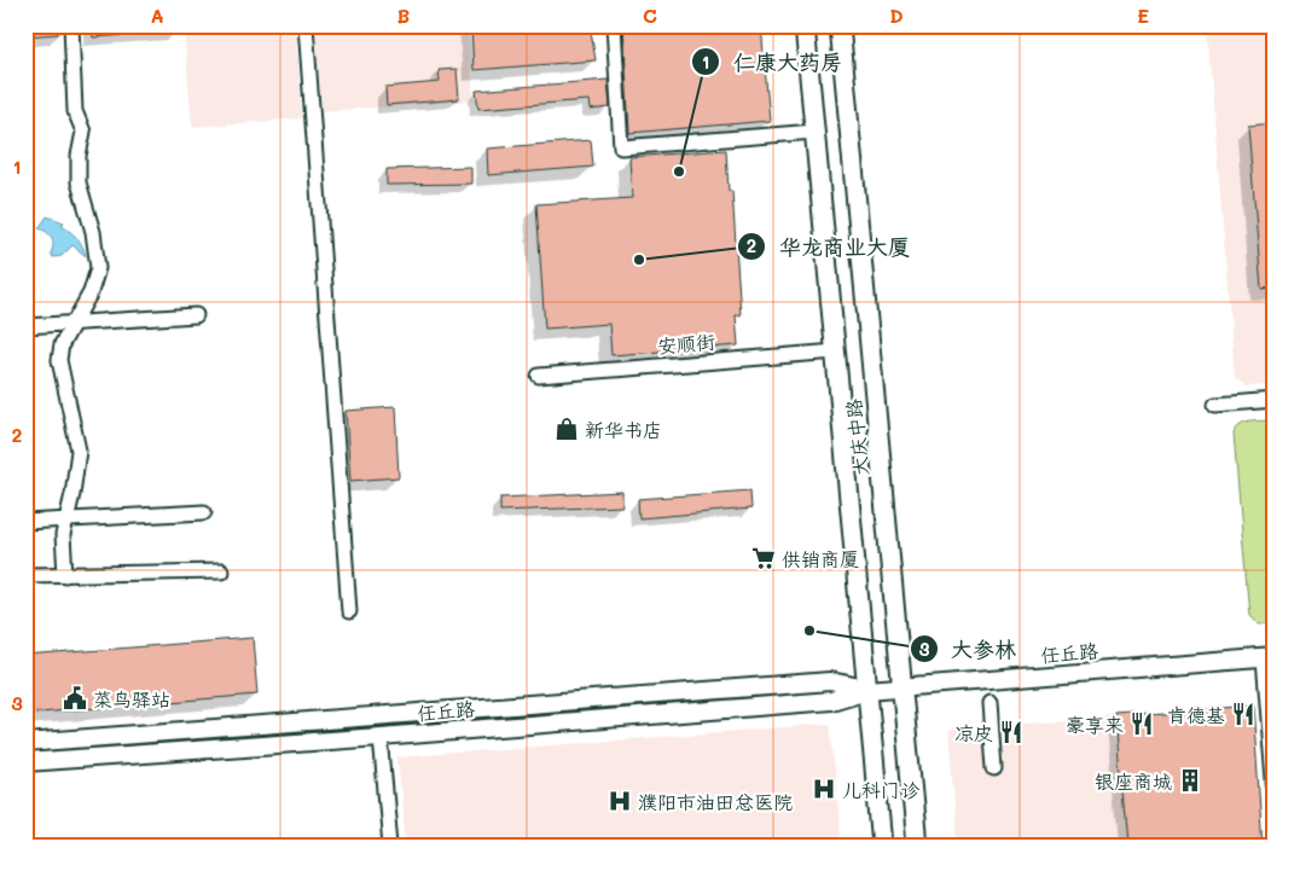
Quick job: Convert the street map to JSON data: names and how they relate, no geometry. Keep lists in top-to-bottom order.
{
  "streets": {
    "main road": ["大庆中路"],
    "street": ["安顺街", "任丘路"]
  },
  "crossings": [
    ["安顺街", "大庆中路"],
    ["大庆中路", "任丘路"]
  ],
  "places": {
    "other": ["仁康大药房", "华龙商业大厦", "大参林"],
    "shop": ["新华书店"],
    "supermarket": ["供销商厦"],
    "public building": ["菜鸟驿站"],
    "restaurant": ["肯德基", "豪享来", "凉皮"],
    "building": ["银座商城"],
    "hospital": ["儿科门诊", "濮阳市油田总医院"]
  },
  "grid": {
    "columns": [
      "A",
      "B",
      "C",
      "D",
      "E"
    ],
    "rows": ["1", "2", "3"]
  }
}
